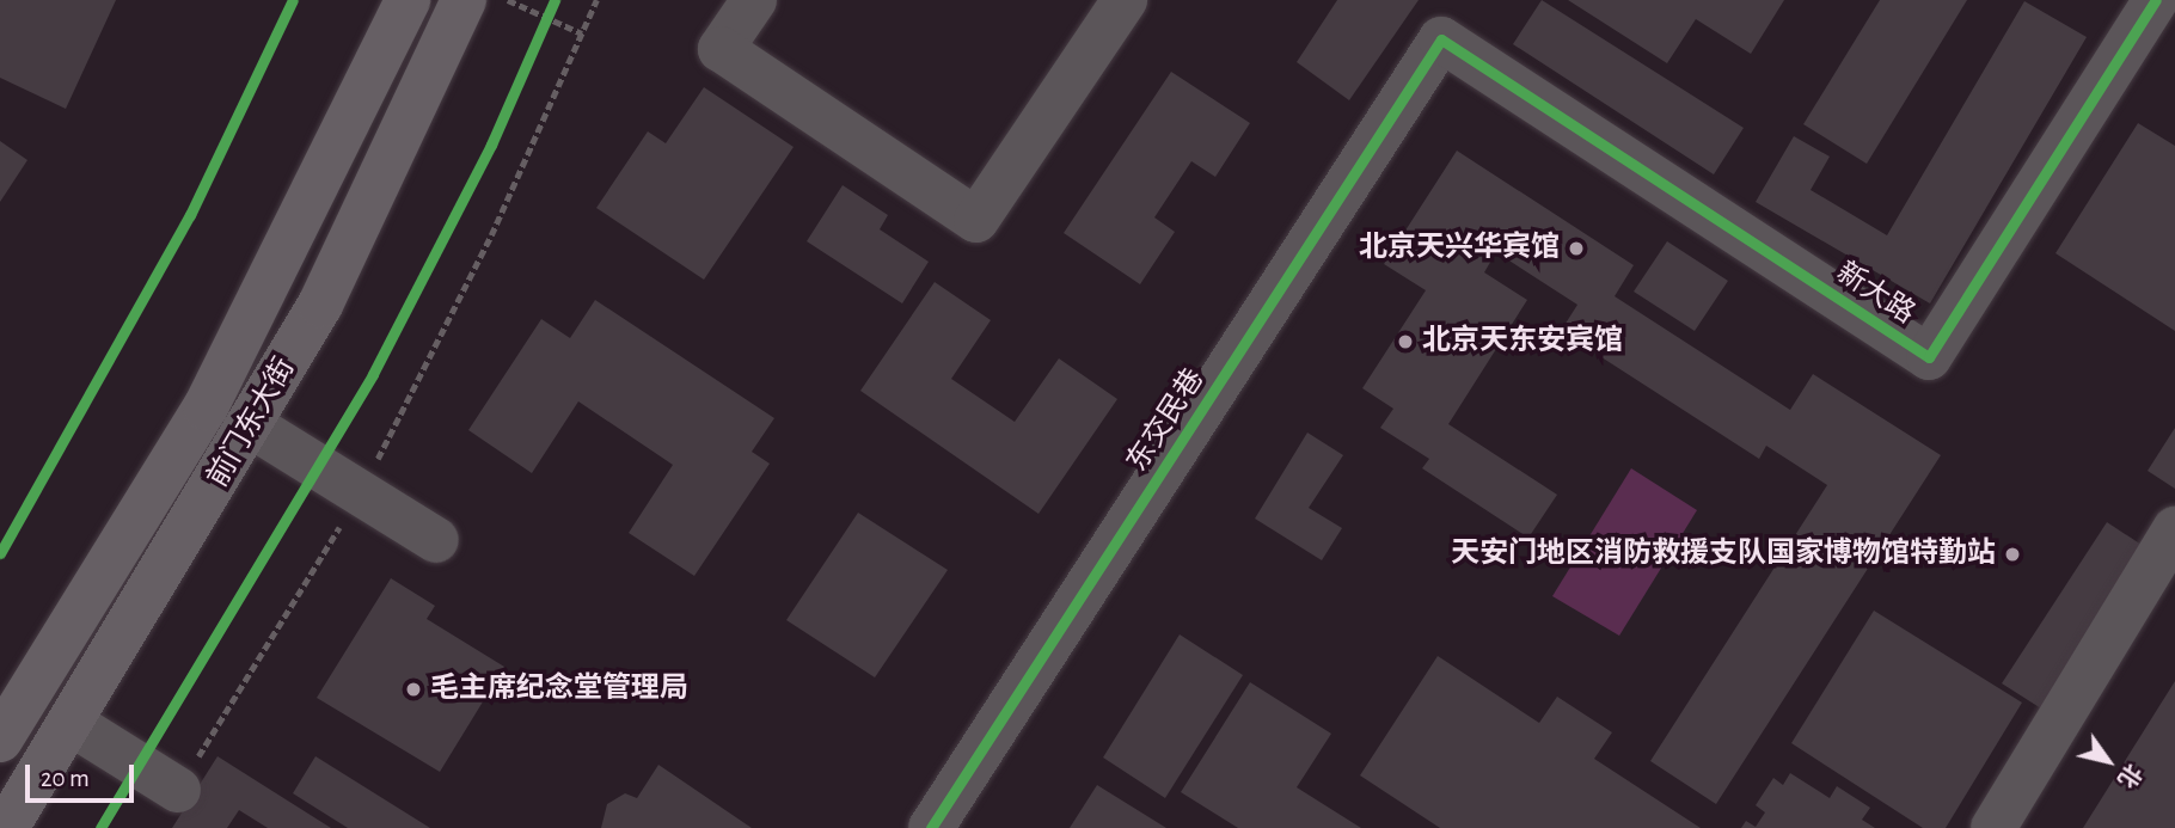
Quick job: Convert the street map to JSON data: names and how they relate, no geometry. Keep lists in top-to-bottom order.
{
  "streets": {
    "main road": ["前门东大街"],
    "street": ["新大路", "东交民巷"]
  },
  "crossings": [
    ["新大路", "东交民巷"]
  ],
  "places": [
    "北京天兴华宾馆",
    "北京天东安宾馆",
    "天安门地区消防救援支队国家博物馆特勤站",
    "毛主席纪念堂管理局"
  ],
  "scale_bar": "20 m",
  "north": "bottom right"
}
